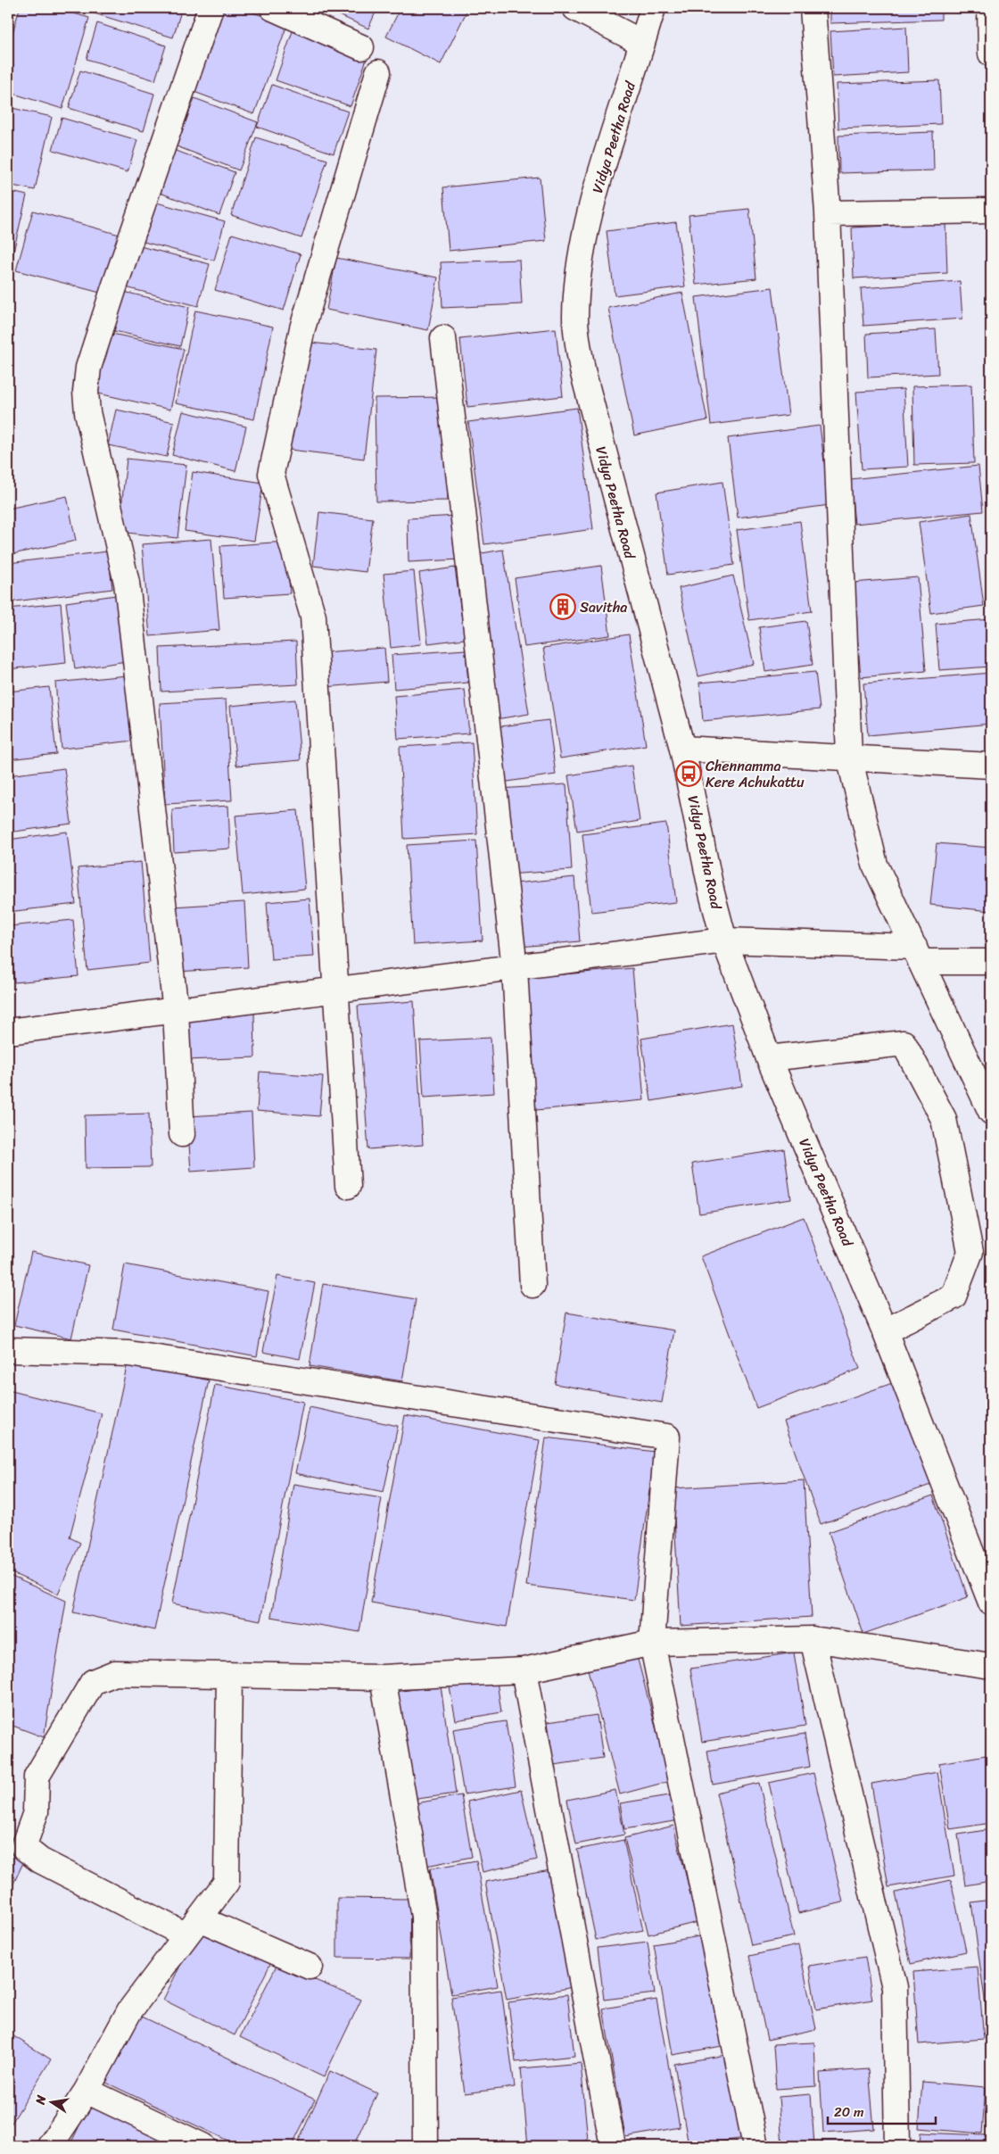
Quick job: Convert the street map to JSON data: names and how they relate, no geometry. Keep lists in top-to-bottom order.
{
  "streets": {
    "street": ["Vidya Peetha Road"]
  },
  "places": {
    "building": ["Savitha"],
    "bus stop": ["Chennamma Kere Achukattu"]
  },
  "scale_bar": "20 m",
  "north": "left"
}
